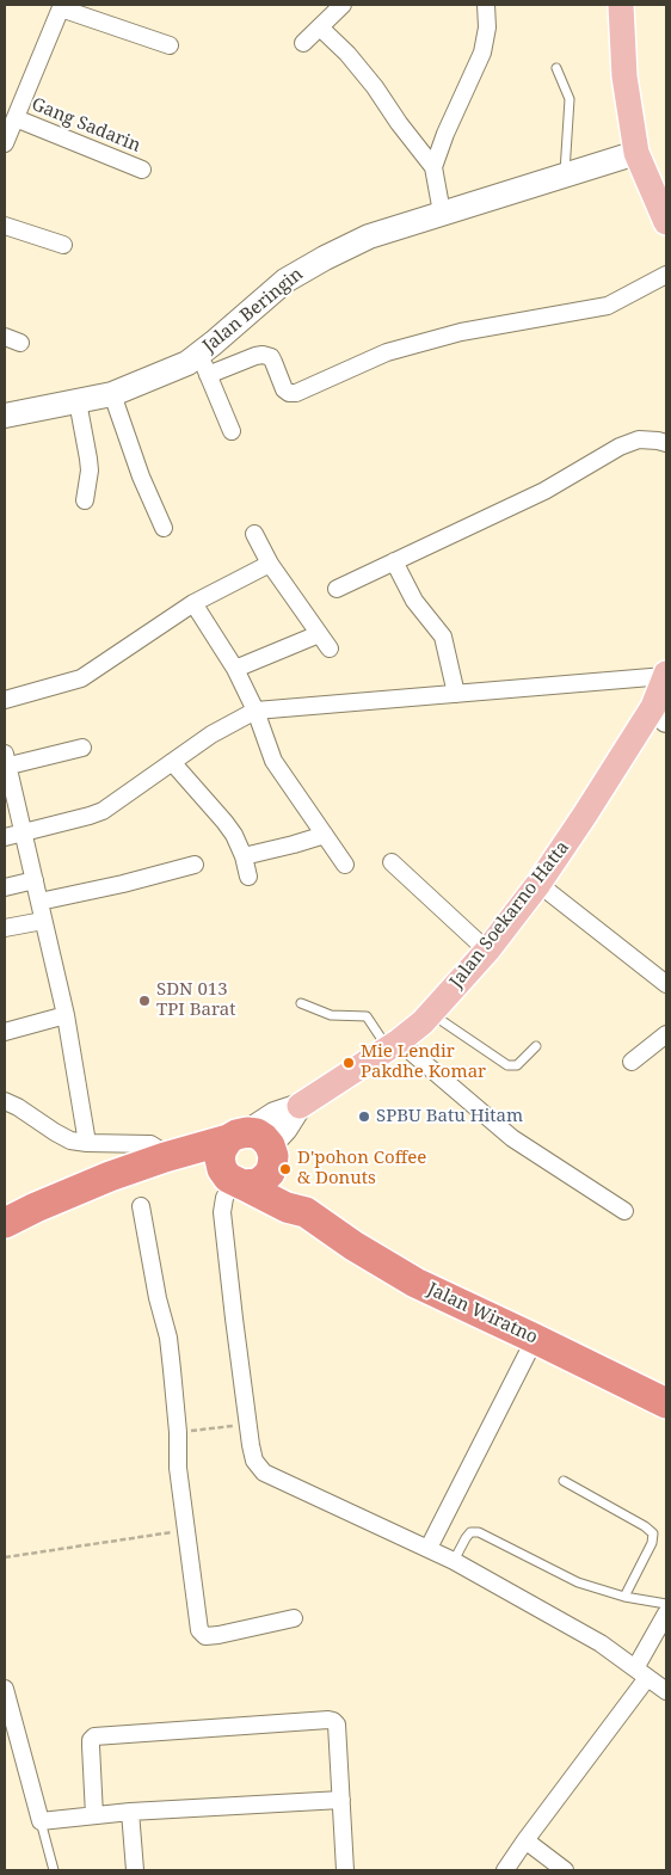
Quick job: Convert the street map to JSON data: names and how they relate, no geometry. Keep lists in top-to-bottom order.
{
  "streets": {
    "highway": ["Jalan Wiratno"],
    "main road": ["Jalan Soekarno Hatta"],
    "street": ["Gang Sadarin", "Jalan Beringin"]
  },
  "crossings": [
    ["Jalan Soekarno Hatta", "Jalan Wiratno"]
  ],
  "places": [
    "SDN 013 TPI Barat",
    "Mie Lendir Pakdhe Komar",
    "SPBU Batu Hitam",
    "D'pohon Coffee & Donuts"
  ]
}
